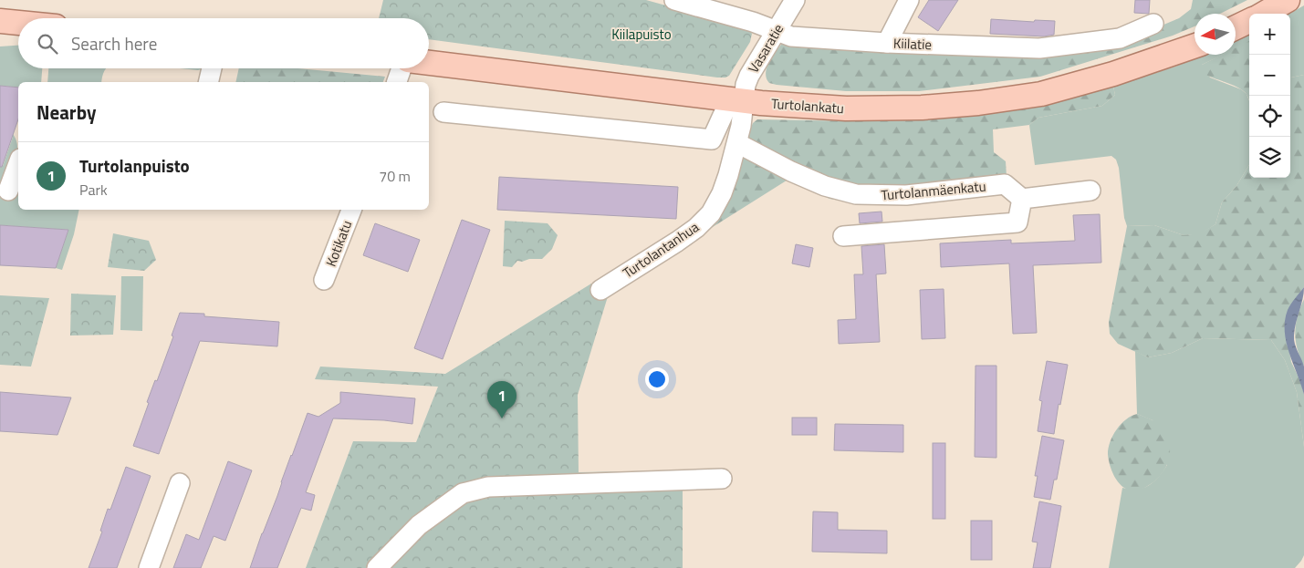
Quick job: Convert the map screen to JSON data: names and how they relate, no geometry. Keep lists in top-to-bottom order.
{
  "streets": {
    "main road": ["Turtolankatu"],
    "street": [
      "Kiilatie",
      "Vasaratie",
      "Turtolanmäenkatu",
      "Kotikatu",
      "Turtolantanhua"
    ]
  },
  "crossings": [
    ["Kiilatie", "Vasaratie"],
    ["Vasaratie", "Turtolankatu"],
    ["Vasaratie", "Turtolantanhua"],
    ["Turtolankatu", "Turtolantanhua"],
    ["Turtolanmäenkatu", "Turtolantanhua"]
  ],
  "parks": ["Kiilapuisto"],
  "north": "left",
  "page": {
    "map_buttons": ["+", "−"],
    "search": "Search here",
    "heading": "Nearby",
    "list": [
      {
        "mark": "1",
        "name": "Turtolanpuisto",
        "note": "Park",
        "value": "70 m"
      }
    ],
    "pins": "1"
  }
}
